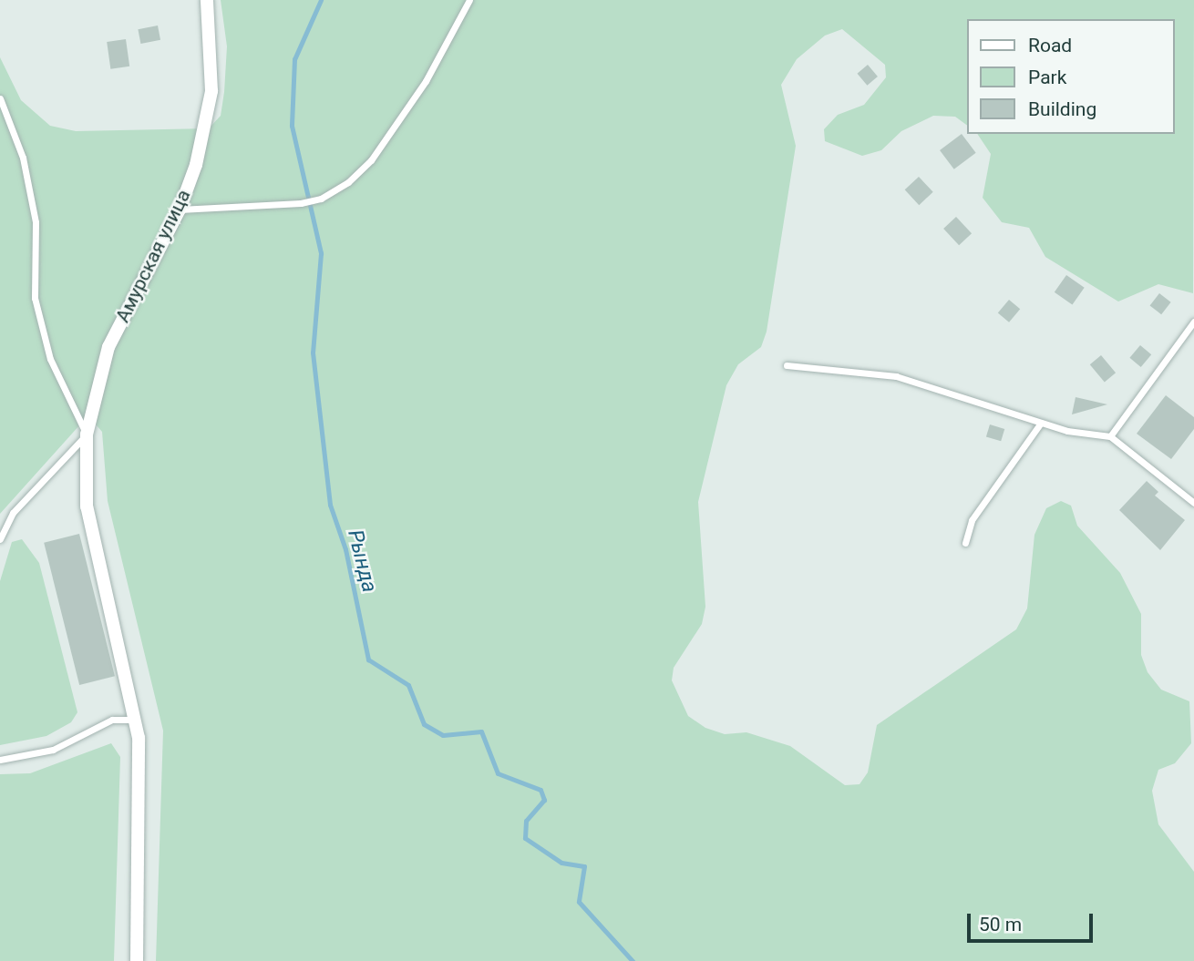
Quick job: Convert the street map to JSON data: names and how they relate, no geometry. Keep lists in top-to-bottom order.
{
  "streets": {
    "street": ["Амурская улица"]
  },
  "water": ["Рында"],
  "legend": ["Road", "Park", "Building"],
  "scale_bar": "50 m"
}
